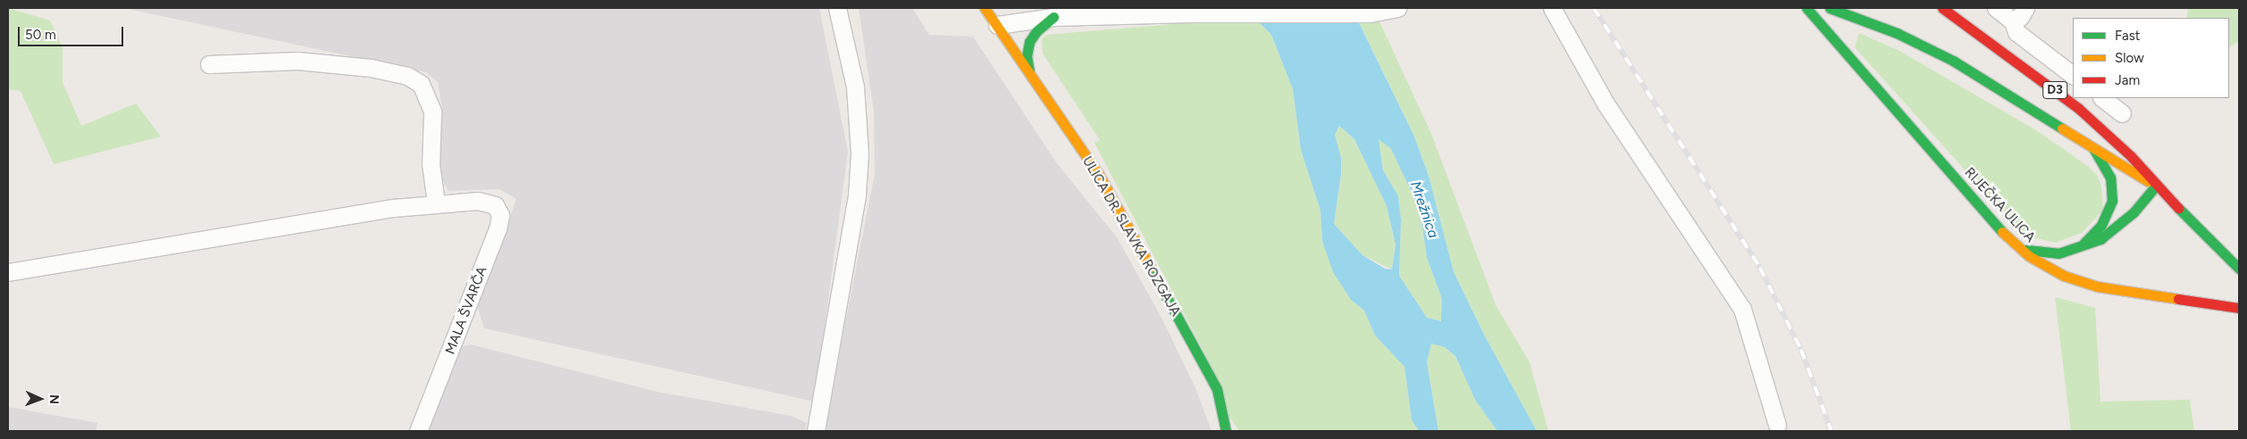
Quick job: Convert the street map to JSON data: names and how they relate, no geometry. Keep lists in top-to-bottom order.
{
  "streets": {
    "main road": ["D3", "RIJEČKA ULICA", "ULICA DR. SLAVKA ROZGAJA"],
    "street": ["MALA ŠVARČA"]
  },
  "water": ["Mrežnica"],
  "legend": ["Fast", "Slow", "Jam"],
  "scale_bar": "50 m",
  "north": "right"
}
